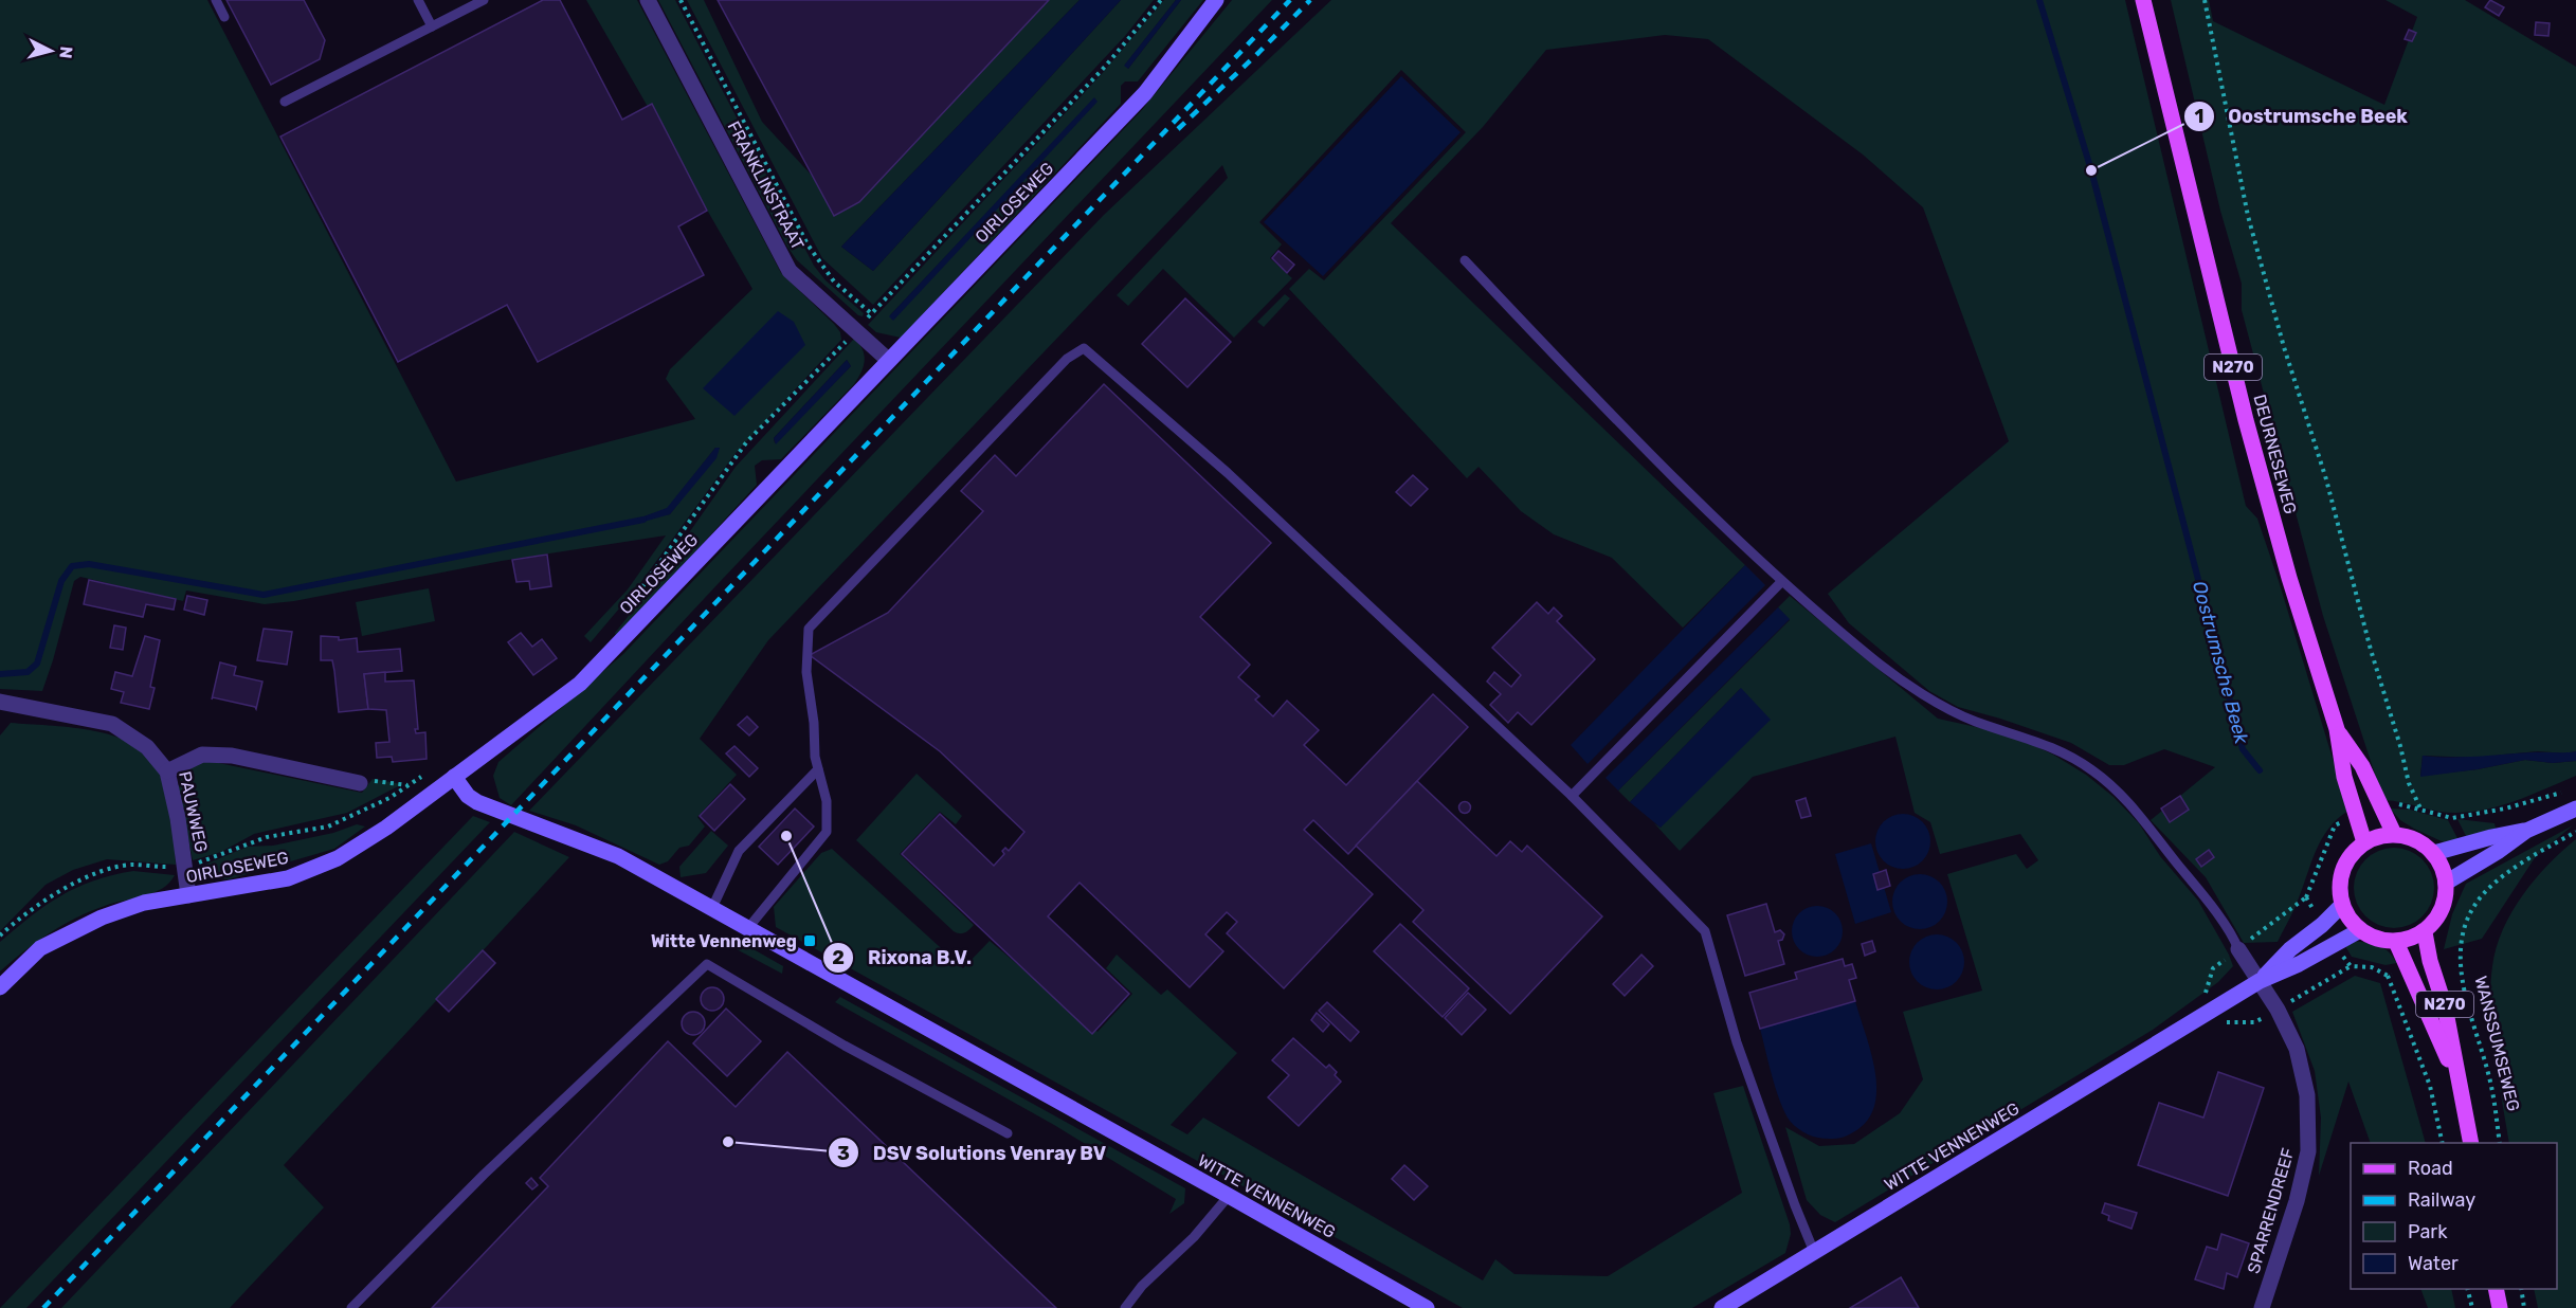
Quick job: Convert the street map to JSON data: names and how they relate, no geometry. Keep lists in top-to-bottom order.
{
  "streets": {
    "main road": ["N270", "DEURNESEWEG"],
    "street": [
      "FRANKLINSTRAAT",
      "OIRLOSEWEG",
      "PAUWWEG",
      "WITTE VENNENWEG",
      "SPARRENDREEF"
    ],
    "path": ["WANSSUMSEWEG"]
  },
  "crossings": [
    ["FRANKLINSTRAAT", "OIRLOSEWEG"],
    ["OIRLOSEWEG", "PAUWWEG"],
    ["OIRLOSEWEG", "WITTE VENNENWEG"],
    ["N270", "DEURNESEWEG"],
    ["N270", "WITTE VENNENWEG"],
    ["DEURNESEWEG", "WITTE VENNENWEG"],
    ["WITTE VENNENWEG", "SPARRENDREEF"]
  ],
  "water": ["Oostrumsche Beek"],
  "places": {
    "other": ["Oostrumsche Beek", "Rixona B.V.", "DSV Solutions Venray BV"],
    "transit": ["Witte Vennenweg"]
  },
  "legend": [
    "Road",
    "Railway",
    "Park",
    "Water"
  ],
  "north": "right"
}
